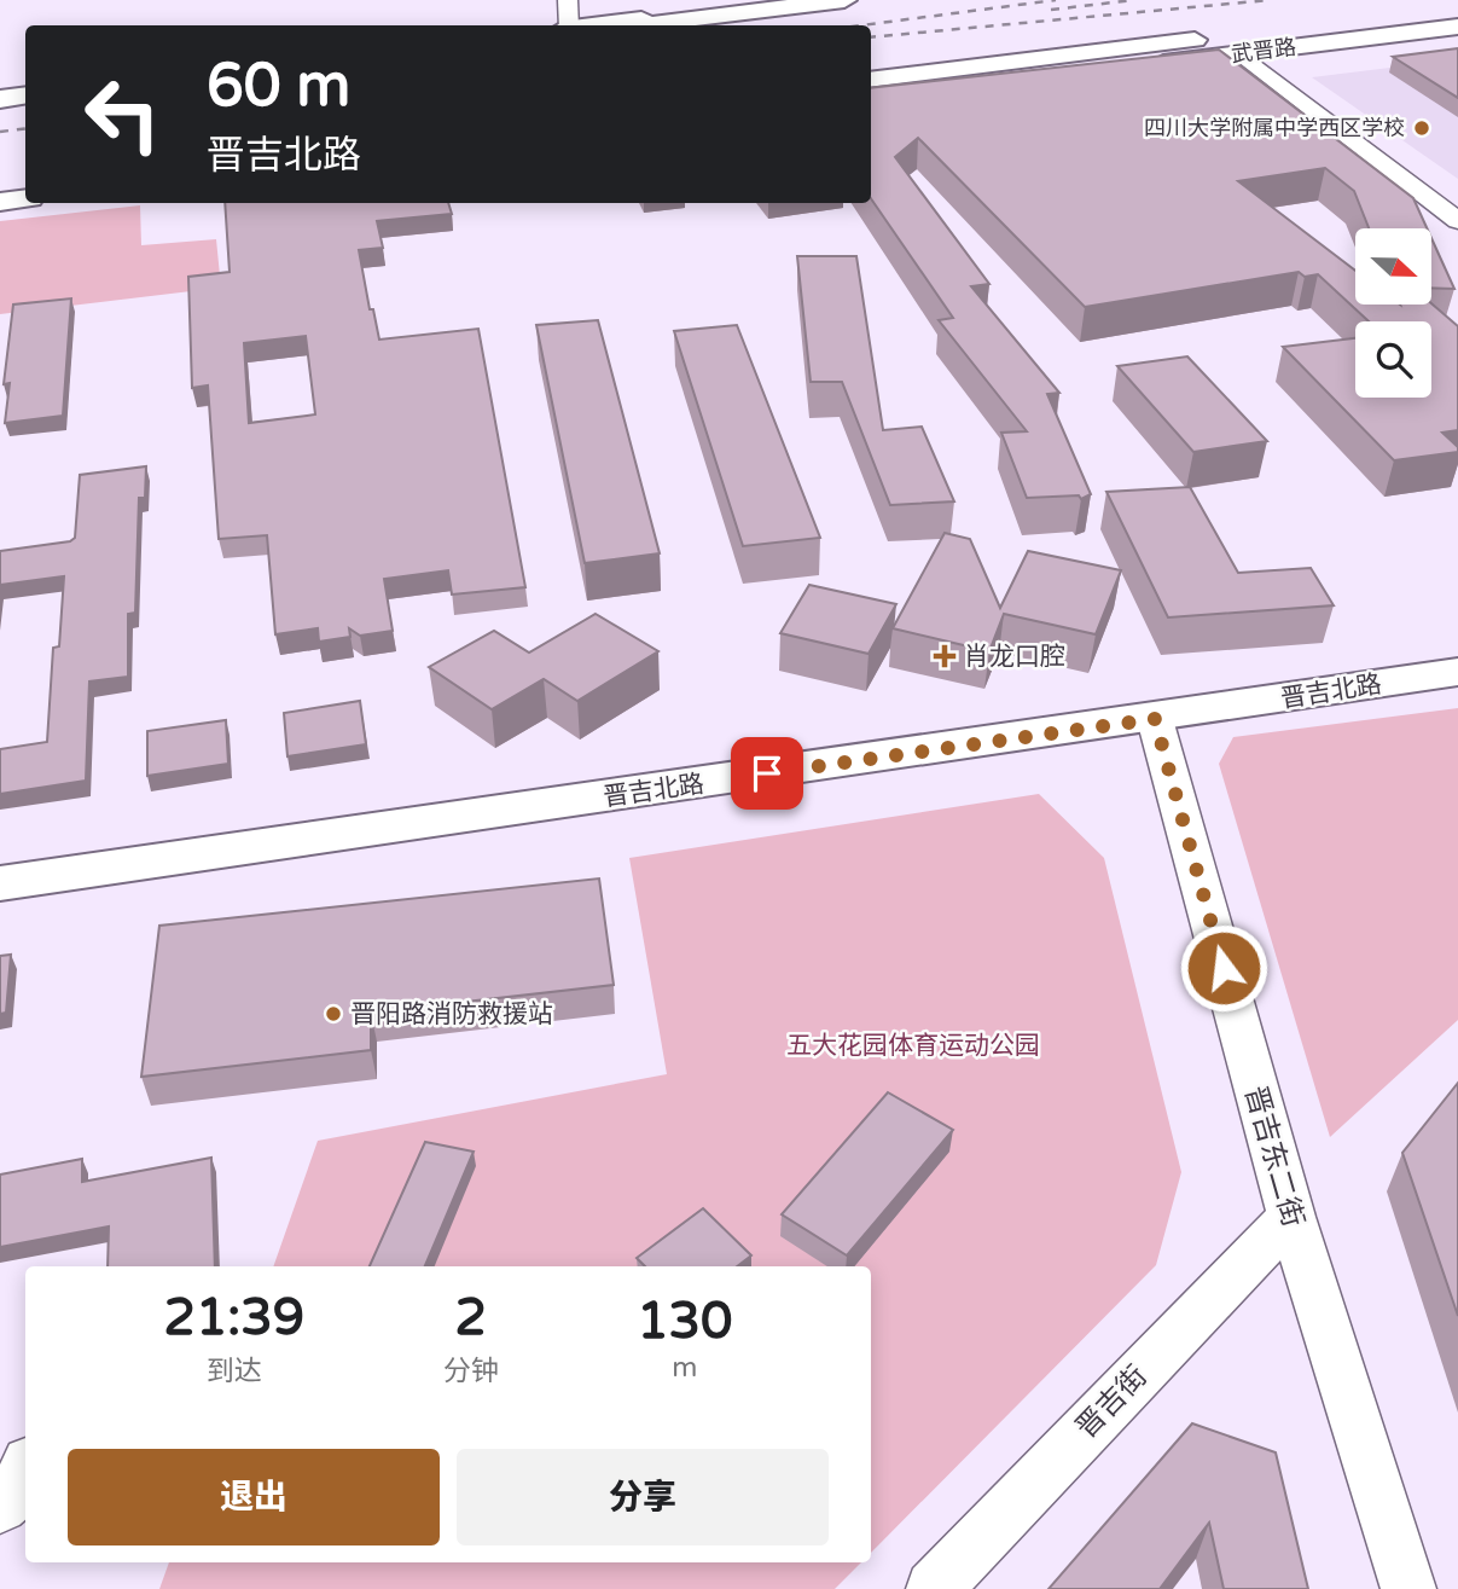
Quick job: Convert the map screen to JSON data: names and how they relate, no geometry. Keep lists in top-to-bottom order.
{
  "streets": {
    "street": [
      "武晋路",
      "晋吉北路",
      "晋吉东二街",
      "晋吉街"
    ]
  },
  "crossings": [
    ["晋吉北路", "晋吉东二街"],
    ["晋吉东二街", "晋吉街"]
  ],
  "parks": ["五大花园体育运动公园"],
  "places": {
    "other": ["四川大学附属中学西区学校", "晋阳路消防救援站"],
    "health": ["肖龙口腔"]
  },
  "north": "right",
  "page": {
    "turn": ["60 m", "晋吉北路"],
    "eta": [
      "21:39",
      "到达",
      "2",
      "分钟",
      "130",
      "m"
    ],
    "buttons": ["退出", "分享"]
  }
}
